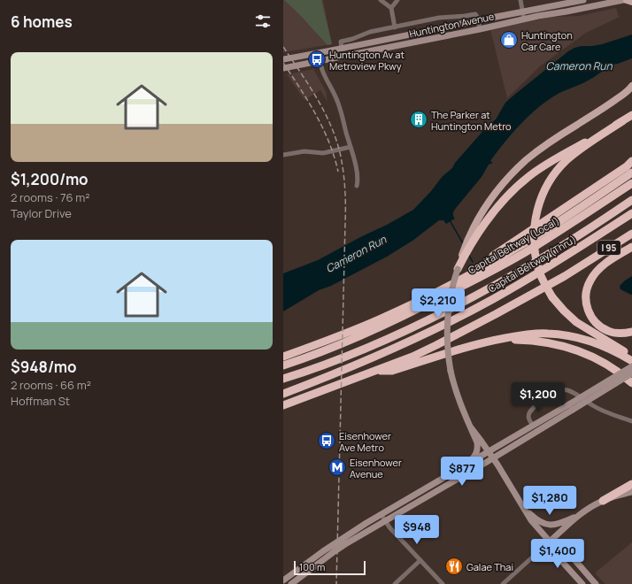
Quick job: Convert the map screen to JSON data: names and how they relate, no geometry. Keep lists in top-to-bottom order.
{
  "streets": {
    "highway": ["Capital Beltway (Local)", "I 95", "Capital Beltway (Thru)"],
    "main road": ["Huntington Avenue"]
  },
  "water": ["Cameron Run"],
  "places": {
    "shop": ["Huntington Car Care"],
    "bus stop": ["Huntington Av at Metroview Pkwy", "Eisenhower Ave Metro"],
    "building": ["The Parker at Huntington Metro"],
    "metro station": ["Eisenhower Avenue"],
    "restaurant": ["Galae Thai"]
  },
  "scale_bar": "100 m",
  "page": {
    "heading": "6 homes",
    "list": [
      {
        "name": "$1,200/mo",
        "note": "2 rooms · 76 m² · Taylor Drive"
      },
      {
        "name": "$948/mo",
        "note": "2 rooms · 66 m² · Hoffman St"
      }
    ],
    "price": [
      "$2,210",
      "$1,200",
      "$877",
      "$1,280",
      "$948",
      "$1,400"
    ],
    "scale": "100 m"
  }
}
